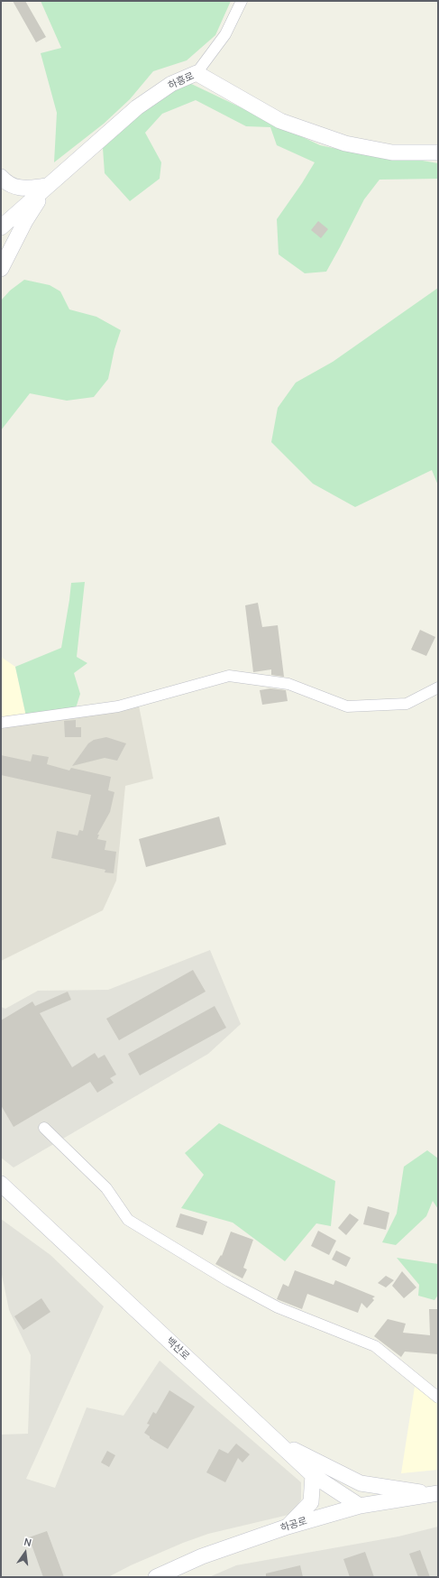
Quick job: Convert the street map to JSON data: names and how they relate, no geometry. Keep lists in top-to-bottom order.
{
  "streets": {
    "main road": ["하흥로", "백산로", "하공로"]
  },
  "crossings": [
    ["백산로", "하공로"]
  ],
  "north": "top"
}
